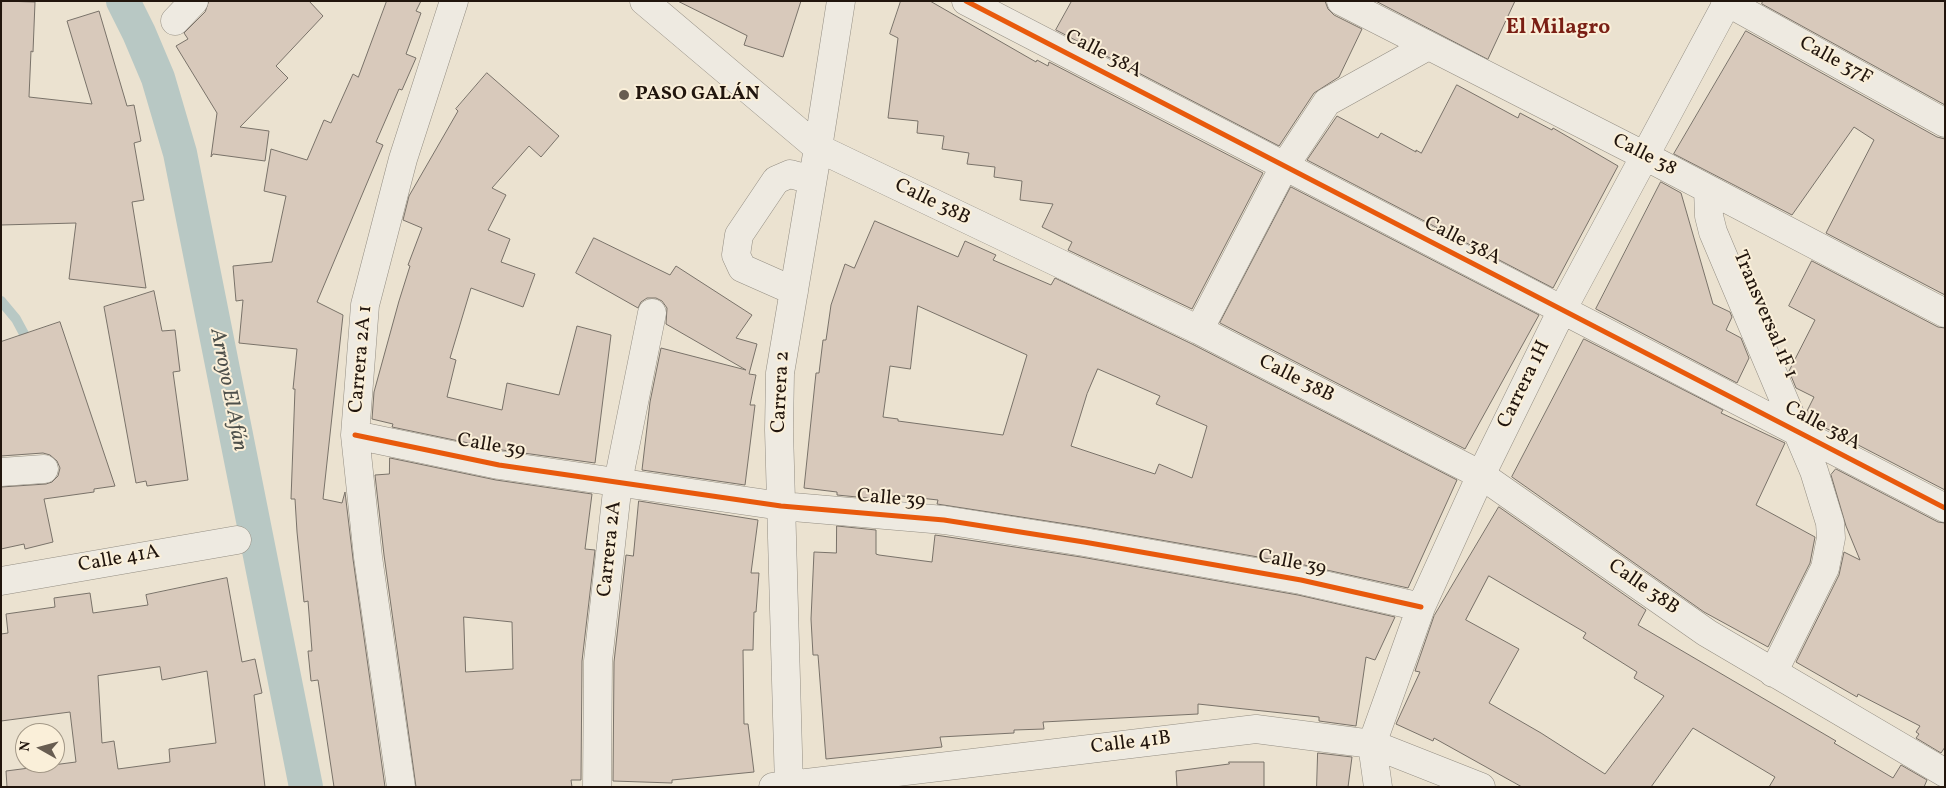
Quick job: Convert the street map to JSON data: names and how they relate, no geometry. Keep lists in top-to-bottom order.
{
  "streets": {
    "street": [
      "Calle 38A",
      "Calle 37F",
      "Calle 38",
      "Calle 38B",
      "Transversal 1F 1",
      "Carrera 2A 1",
      "Carrera 1H",
      "Carrera 2",
      "Calle 39",
      "Carrera 2A",
      "Calle 41A",
      "Calle 41B"
    ]
  },
  "crossings": [
    ["Calle 38A", "Transversal 1F 1"],
    ["Calle 38A", "Carrera 1H"],
    ["Calle 37F", "Carrera 1H"],
    ["Calle 38", "Transversal 1F 1"],
    ["Calle 38", "Carrera 1H"],
    ["Calle 38B", "Transversal 1F 1"],
    ["Calle 38B", "Carrera 1H"],
    ["Calle 38B", "Carrera 2"],
    ["Carrera 2A 1", "Calle 39"],
    ["Carrera 1H", "Calle 39"],
    ["Carrera 1H", "Calle 41B"],
    ["Carrera 2", "Calle 39"],
    ["Carrera 2", "Calle 41B"],
    ["Calle 39", "Carrera 2A"]
  ],
  "districts": ["El Milagro"],
  "water": ["Arroyo El Afán"],
  "places": ["PASO GALÁN"],
  "north": "left"
}
